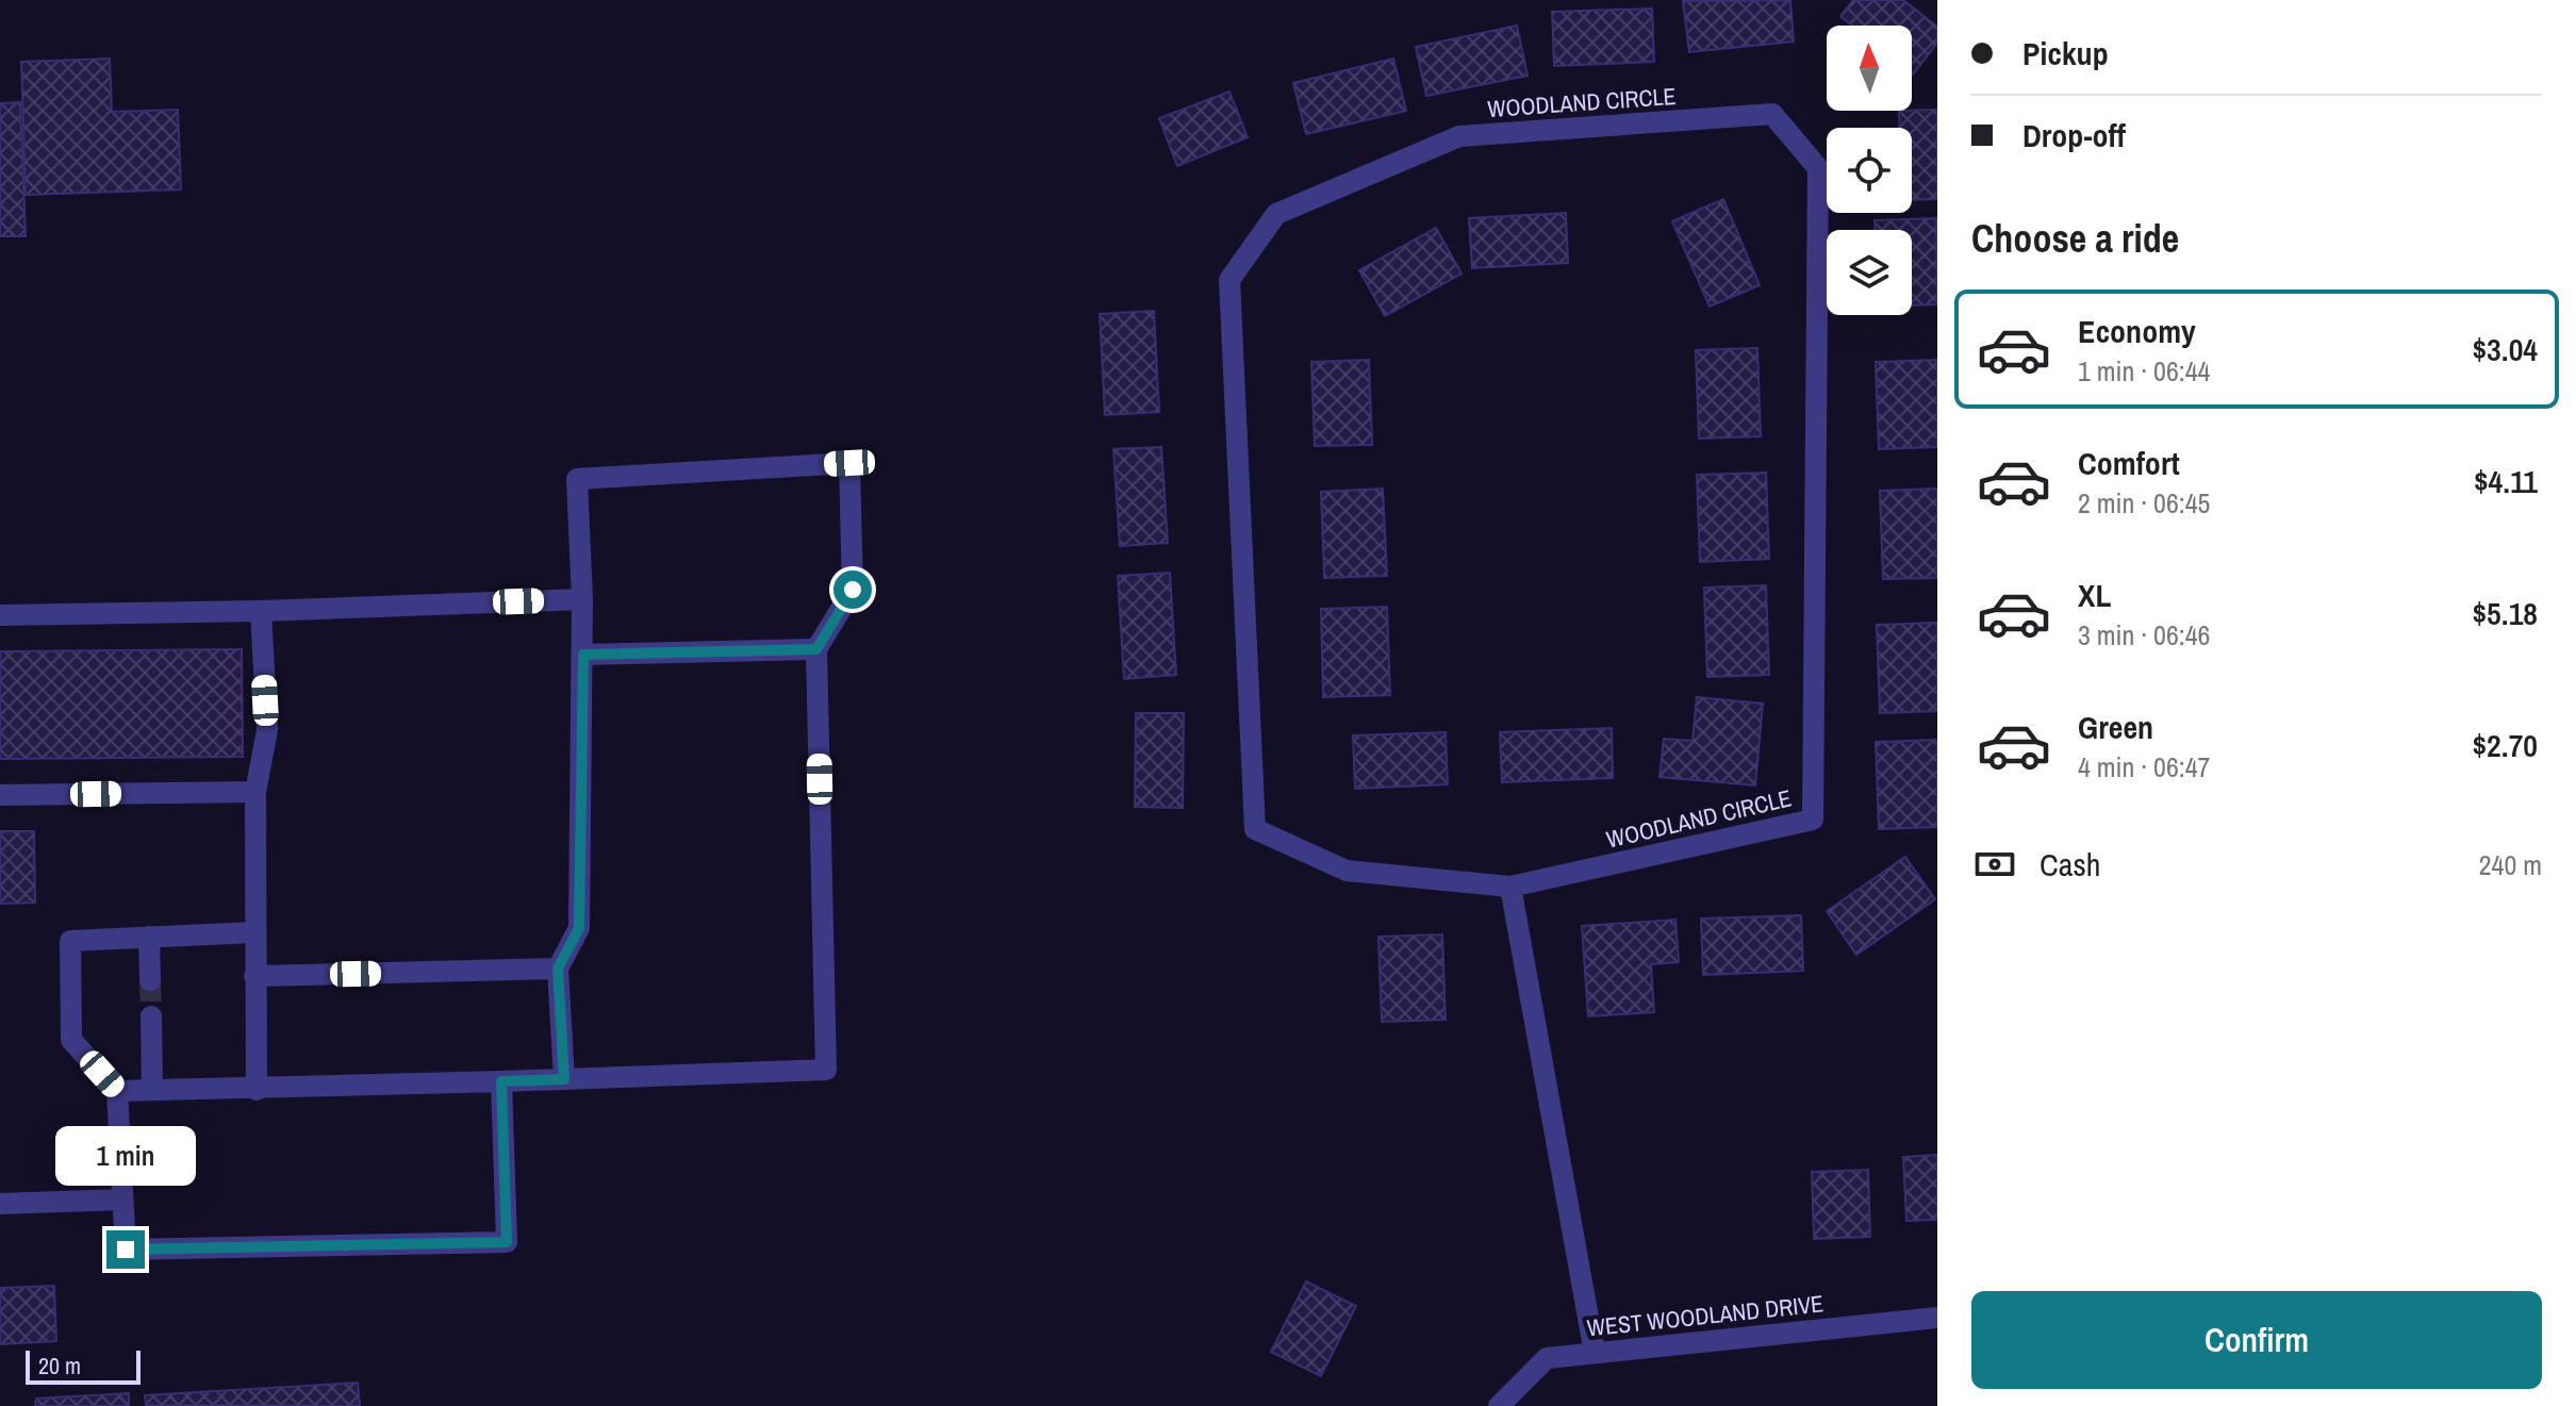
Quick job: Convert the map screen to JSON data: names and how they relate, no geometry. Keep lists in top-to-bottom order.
{
  "streets": {
    "street": ["WOODLAND CIRCLE", "WEST WOODLAND DRIVE"]
  },
  "scale_bar": "20 m",
  "north": "top",
  "page": {
    "banner": ["Pickup", "Drop-off"],
    "heading": "Choose a ride",
    "list": [
      {
        "name": "Economy",
        "note": "1 min · 06:44",
        "value": "$3.04"
      },
      {
        "name": "Comfort",
        "note": "2 min · 06:45",
        "value": "$4.11"
      },
      {
        "name": "XL",
        "note": "3 min · 06:46",
        "value": "$5.18"
      },
      {
        "name": "Green",
        "note": "4 min · 06:47",
        "value": "$2.70"
      }
    ],
    "pay": ["Cash", "240 m"],
    "bubble": "1 min",
    "buttons": "Confirm",
    "scale": "20 m"
  }
}
